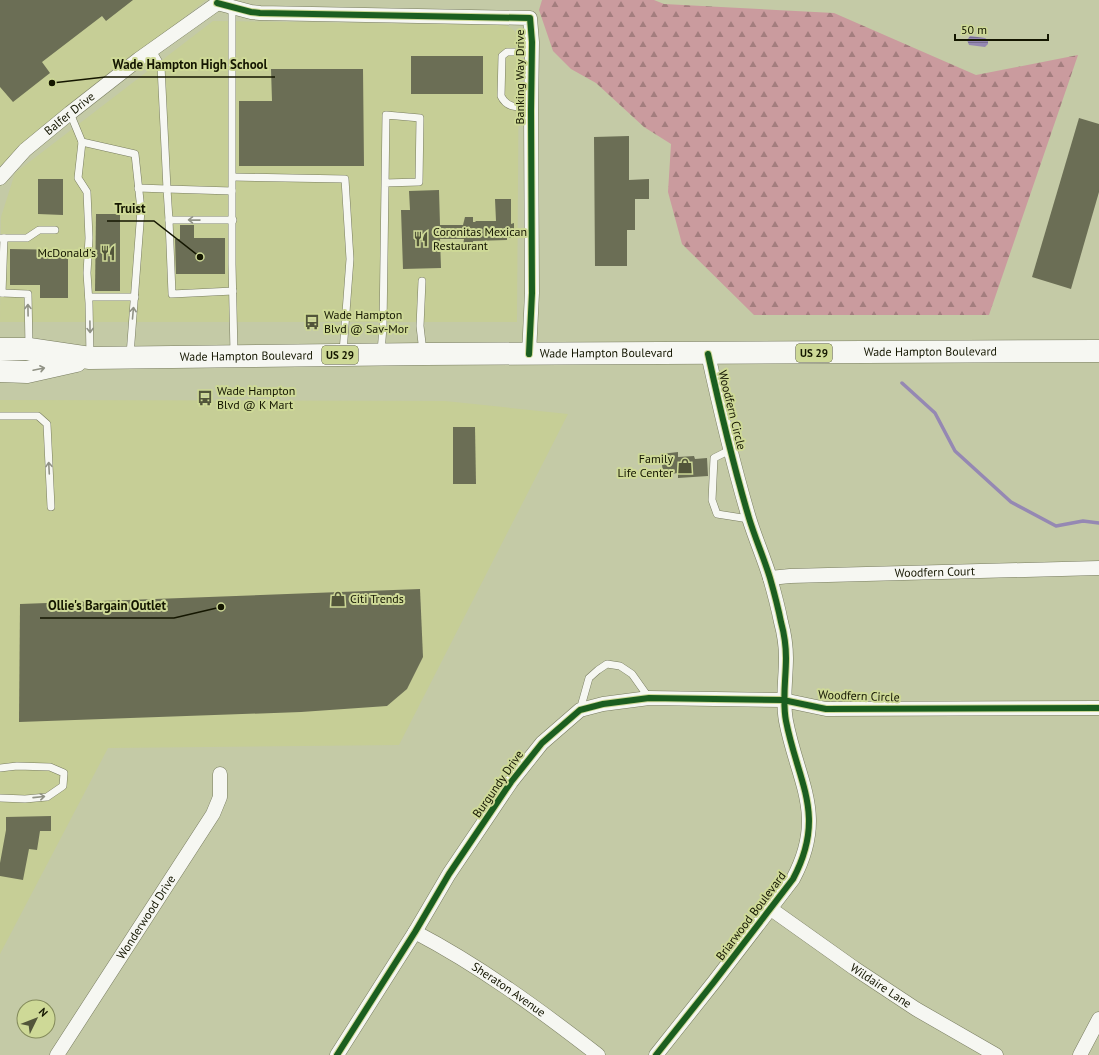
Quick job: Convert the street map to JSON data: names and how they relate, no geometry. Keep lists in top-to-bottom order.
{
  "streets": {
    "main road": ["Wade Hampton Boulevard", "US 29"],
    "street": [
      "Banking Way Drive",
      "Balfer Drive",
      "Woodfern Circle",
      "Woodfern Court",
      "Burgundy Drive",
      "Briarwood Boulevard",
      "Wonderwood Drive",
      "Wildaire Lane",
      "Sheraton Avenue"
    ]
  },
  "crossings": [
    ["Banking Way Drive", "Balfer Drive"],
    ["Banking Way Drive", "Wade Hampton Boulevard"],
    ["Wade Hampton Boulevard", "Woodfern Circle"],
    ["Woodfern Circle", "Woodfern Court"],
    ["Woodfern Circle", "Burgundy Drive"],
    ["Woodfern Circle", "Briarwood Boulevard"],
    ["Burgundy Drive", "Briarwood Boulevard"],
    ["Burgundy Drive", "Sheraton Avenue"],
    ["Briarwood Boulevard", "Wildaire Lane"]
  ],
  "places": {
    "other": ["Wade Hampton High School", "Truist", "Ollie's Bargain Outlet"],
    "restaurant": ["Coronitas Mexican Restaurant", "McDonald's"],
    "bus stop": ["Wade Hampton Blvd @ Sav-Mor", "Wade Hampton Blvd @ K Mart"],
    "shop": ["Family Life Center", "Citi Trends"]
  },
  "scale_bar": "50 m",
  "north": "top right"
}
